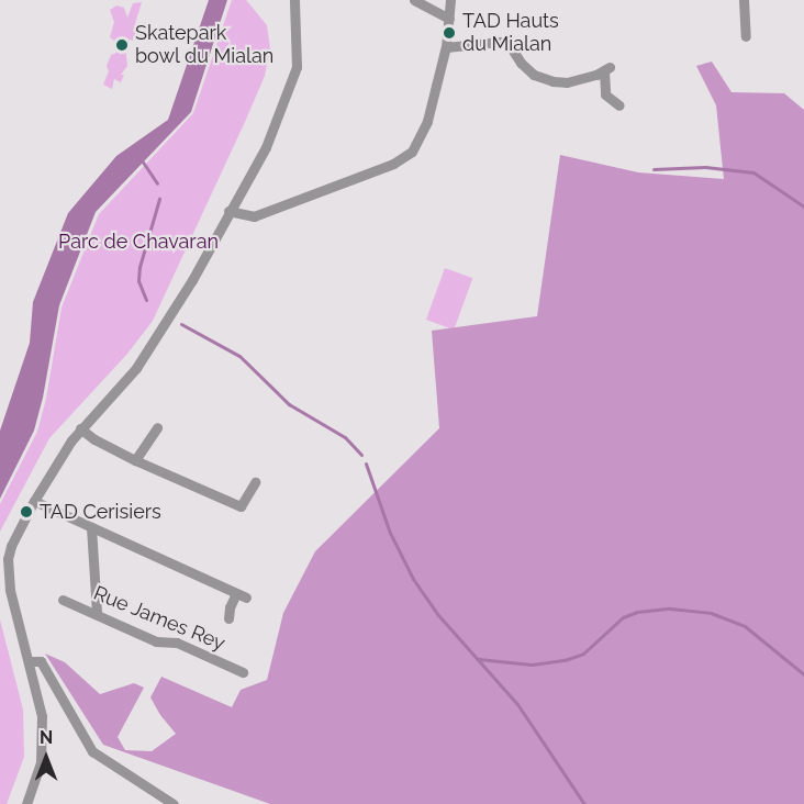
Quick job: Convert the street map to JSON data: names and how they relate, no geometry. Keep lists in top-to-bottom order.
{
  "streets": {
    "street": ["Rue James Rey"]
  },
  "parks": ["Parc de Chavaran"],
  "places": ["TAD Hauts du Mialan", "Skatepark bowl du Mialan", "TAD Cerisiers"],
  "north": "top"
}
